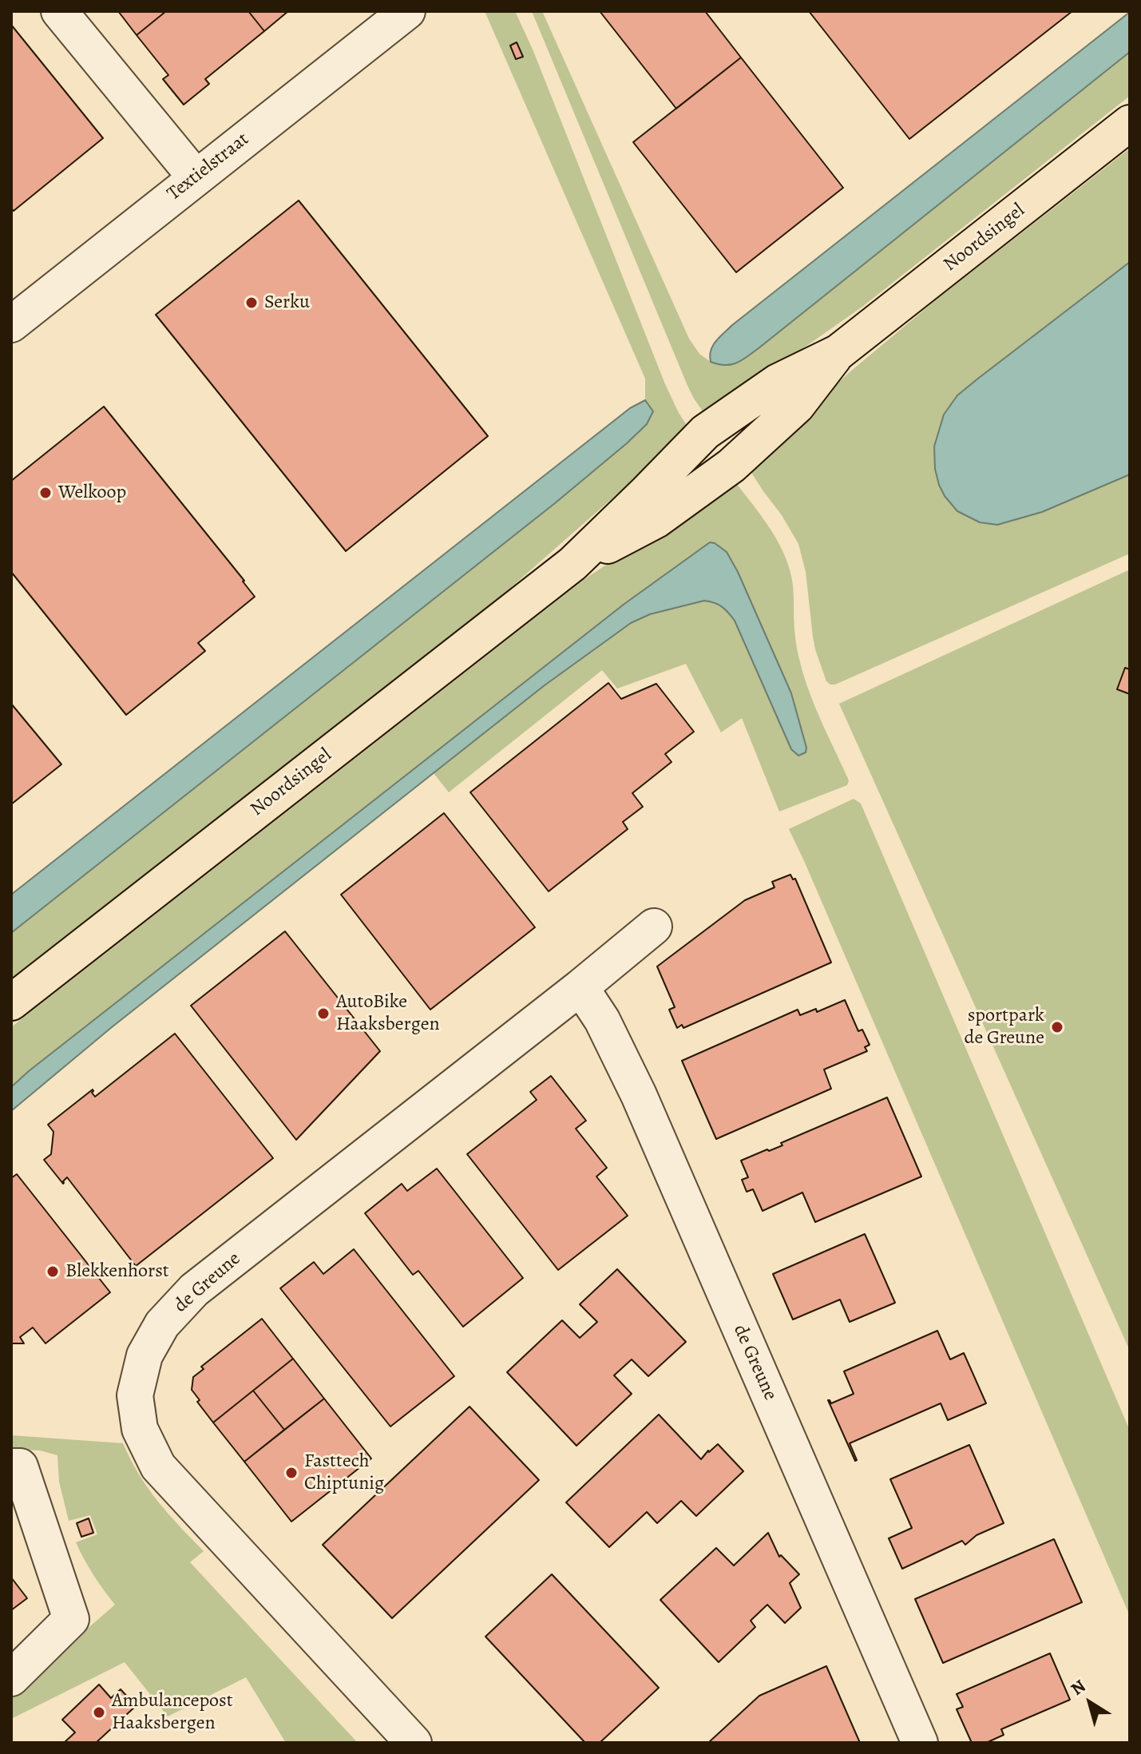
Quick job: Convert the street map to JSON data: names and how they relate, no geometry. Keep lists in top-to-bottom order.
{
  "streets": {
    "main road": ["Noordsingel"],
    "street": ["Textielstraat", "de Greune"]
  },
  "places": [
    "Serku",
    "Welkoop",
    "AutoBike Haaksbergen",
    "sportpark de Greune",
    "Blekkenhorst",
    "Fasttech Chiptunig",
    "Ambulancepost Haaksbergen"
  ],
  "north": "top left"
}
